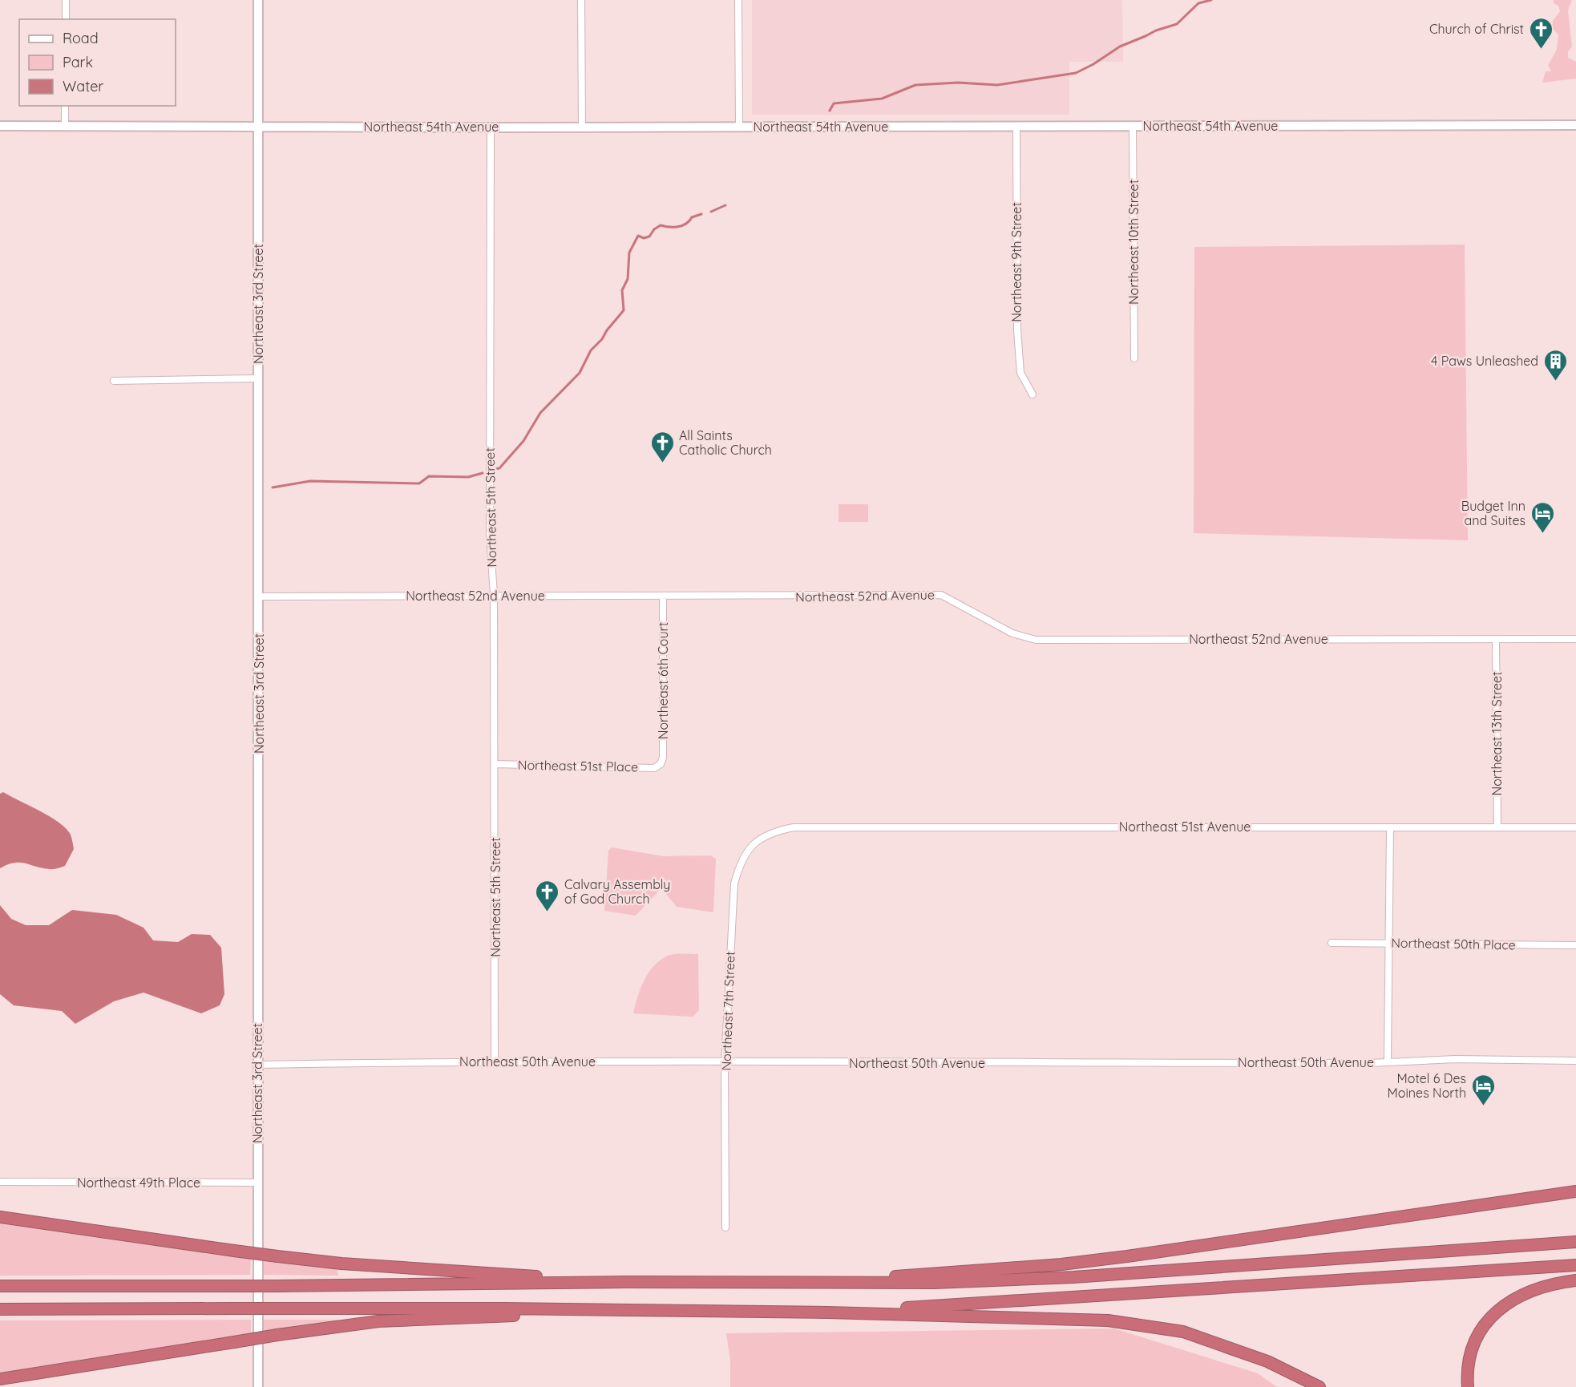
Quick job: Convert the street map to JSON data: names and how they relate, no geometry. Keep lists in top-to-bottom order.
{
  "streets": {
    "main road": ["Northeast 54th Avenue", "Northeast 3rd Street"],
    "street": [
      "Northeast 10th Street",
      "Northeast 9th Street",
      "Northeast 5th Street",
      "Northeast 52nd Avenue",
      "Northeast 6th Court",
      "Northeast 13th Street",
      "Northeast 51st Place",
      "Northeast 51st Avenue",
      "Northeast 50th Place",
      "Northeast 7th Street",
      "Northeast 50th Avenue",
      "Northeast 49th Place"
    ]
  },
  "crossings": [
    ["Northeast 54th Avenue", "Northeast 10th Street"],
    ["Northeast 54th Avenue", "Northeast 9th Street"],
    ["Northeast 54th Avenue", "Northeast 3rd Street"],
    ["Northeast 54th Avenue", "Northeast 5th Street"],
    ["Northeast 3rd Street", "Northeast 52nd Avenue"],
    ["Northeast 3rd Street", "Northeast 50th Avenue"],
    ["Northeast 3rd Street", "Northeast 49th Place"],
    ["Northeast 5th Street", "Northeast 52nd Avenue"],
    ["Northeast 5th Street", "Northeast 51st Place"],
    ["Northeast 5th Street", "Northeast 50th Avenue"],
    ["Northeast 52nd Avenue", "Northeast 6th Court"],
    ["Northeast 52nd Avenue", "Northeast 13th Street"],
    ["Northeast 6th Court", "Northeast 51st Place"],
    ["Northeast 13th Street", "Northeast 51st Avenue"],
    ["Northeast 51st Avenue", "Northeast 7th Street"],
    ["Northeast 7th Street", "Northeast 50th Avenue"]
  ],
  "places": {
    "church": ["Church of Christ", "All Saints Catholic Church", "Calvary Assembly of God Church"],
    "building": ["4 Paws Unleashed"],
    "hotel": ["Budget Inn and Suites", "Motel 6 Des Moines North"]
  },
  "legend": ["Road", "Park", "Water"]
}
